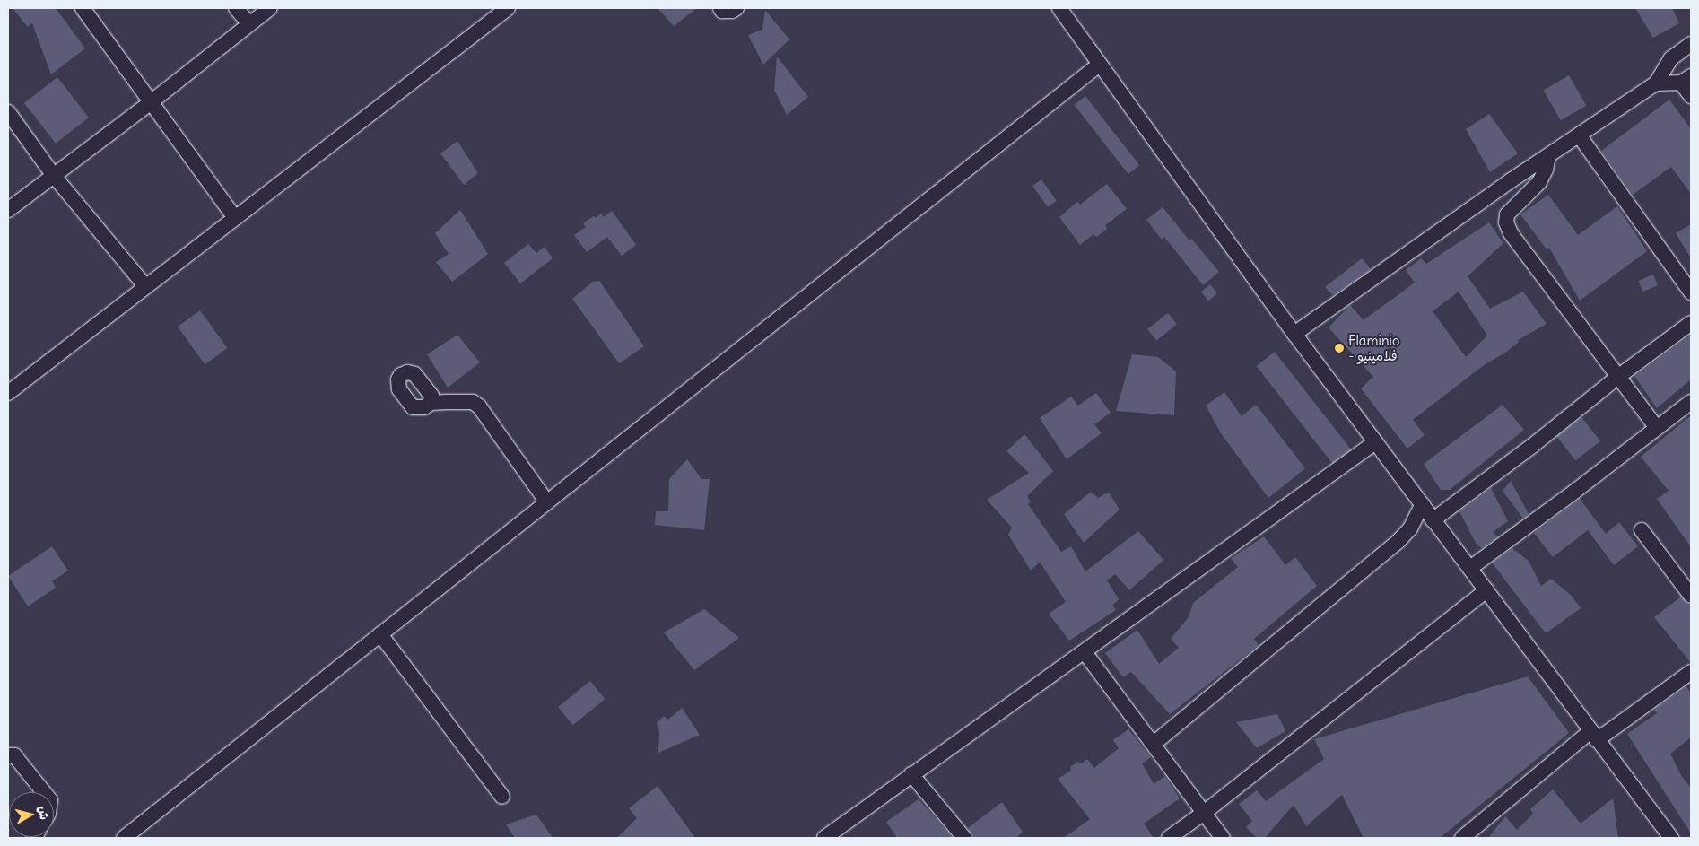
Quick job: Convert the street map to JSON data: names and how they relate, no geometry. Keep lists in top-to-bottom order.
{
  "places": ["Flaminio - فلامينيو"],
  "north": "right"
}
